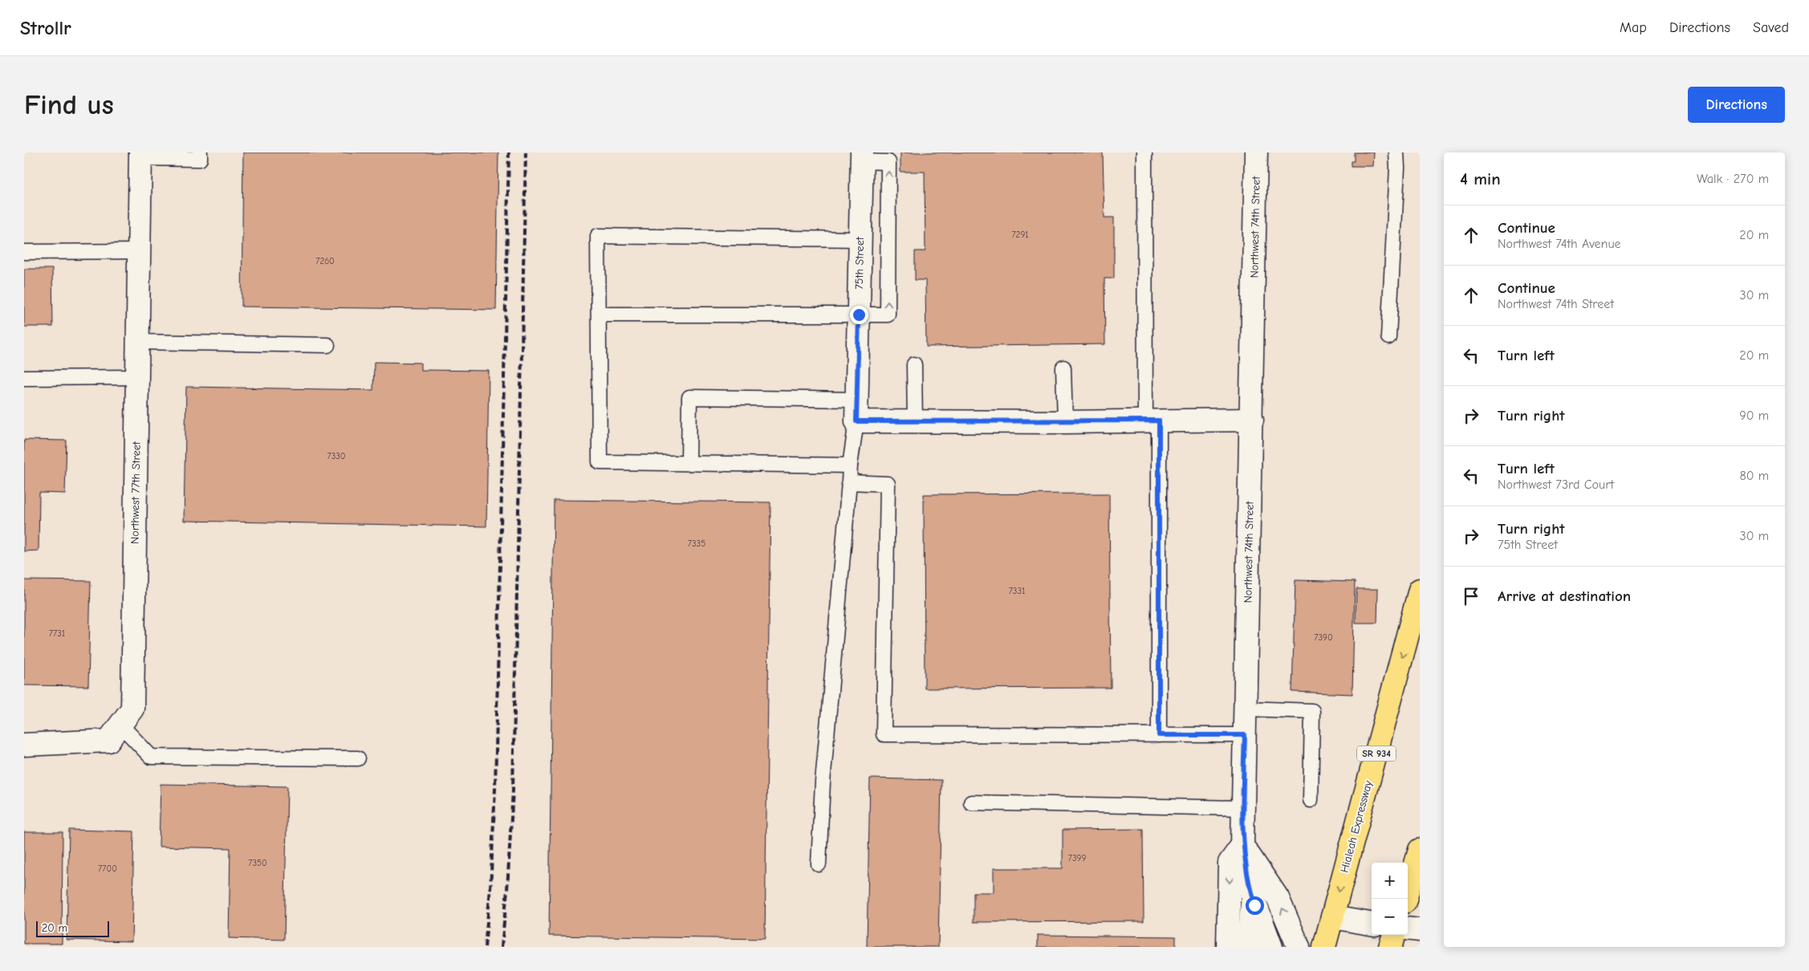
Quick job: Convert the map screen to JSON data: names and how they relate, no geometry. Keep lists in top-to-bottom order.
{
  "streets": {
    "main road": ["SR 934", "Hialeah Expressway"],
    "street": ["Northwest 74th Street", "75th Street", "Northwest 77th Street"]
  },
  "one_way": ["Hialeah Expressway"],
  "house_numbers": [
    "7291",
    "7260",
    "7330",
    "7335",
    "7331",
    "7731",
    "7390",
    "7399",
    "7350",
    "7700"
  ],
  "scale_bar": "20 m",
  "page": {
    "header": "Strollr",
    "nav": ["Map", "Directions", "Saved"],
    "buttons": "Directions",
    "title": "Find us",
    "heading": ["4 min", "Walk · 270 m"],
    "list": [
      ["Continue", "Northwest 74th Avenue", "20 m"],
      ["Continue", "Northwest 74th Street", "30 m"],
      ["Turn left", "20 m"],
      ["Turn right", "90 m"],
      ["Turn left", "Northwest 73rd Court", "80 m"],
      ["Turn right", "75th Street", "30 m"],
      "Arrive at destination"
    ],
    "map_buttons": ["+", "−"],
    "scale": "20 m"
  }
}
